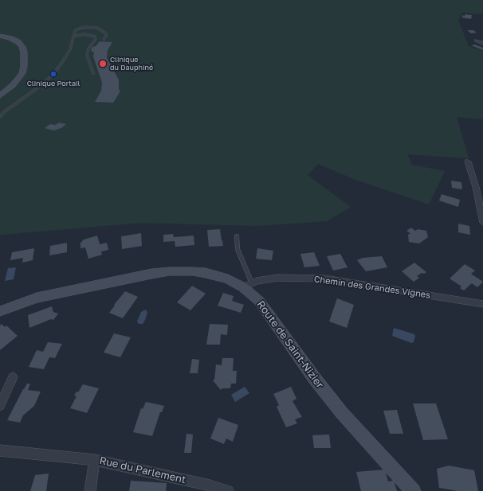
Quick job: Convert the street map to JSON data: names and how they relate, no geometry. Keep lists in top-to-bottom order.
{
  "streets": {
    "main road": ["Route de Saint-Nizier"],
    "street": ["Chemin des Grandes Vignes", "Rue du Parlement"]
  },
  "crossings": [
    ["Chemin des Grandes Vignes", "Route de Saint-Nizier"]
  ],
  "places": ["Clinique du Dauphiné", "Clinique Portail"]
}
